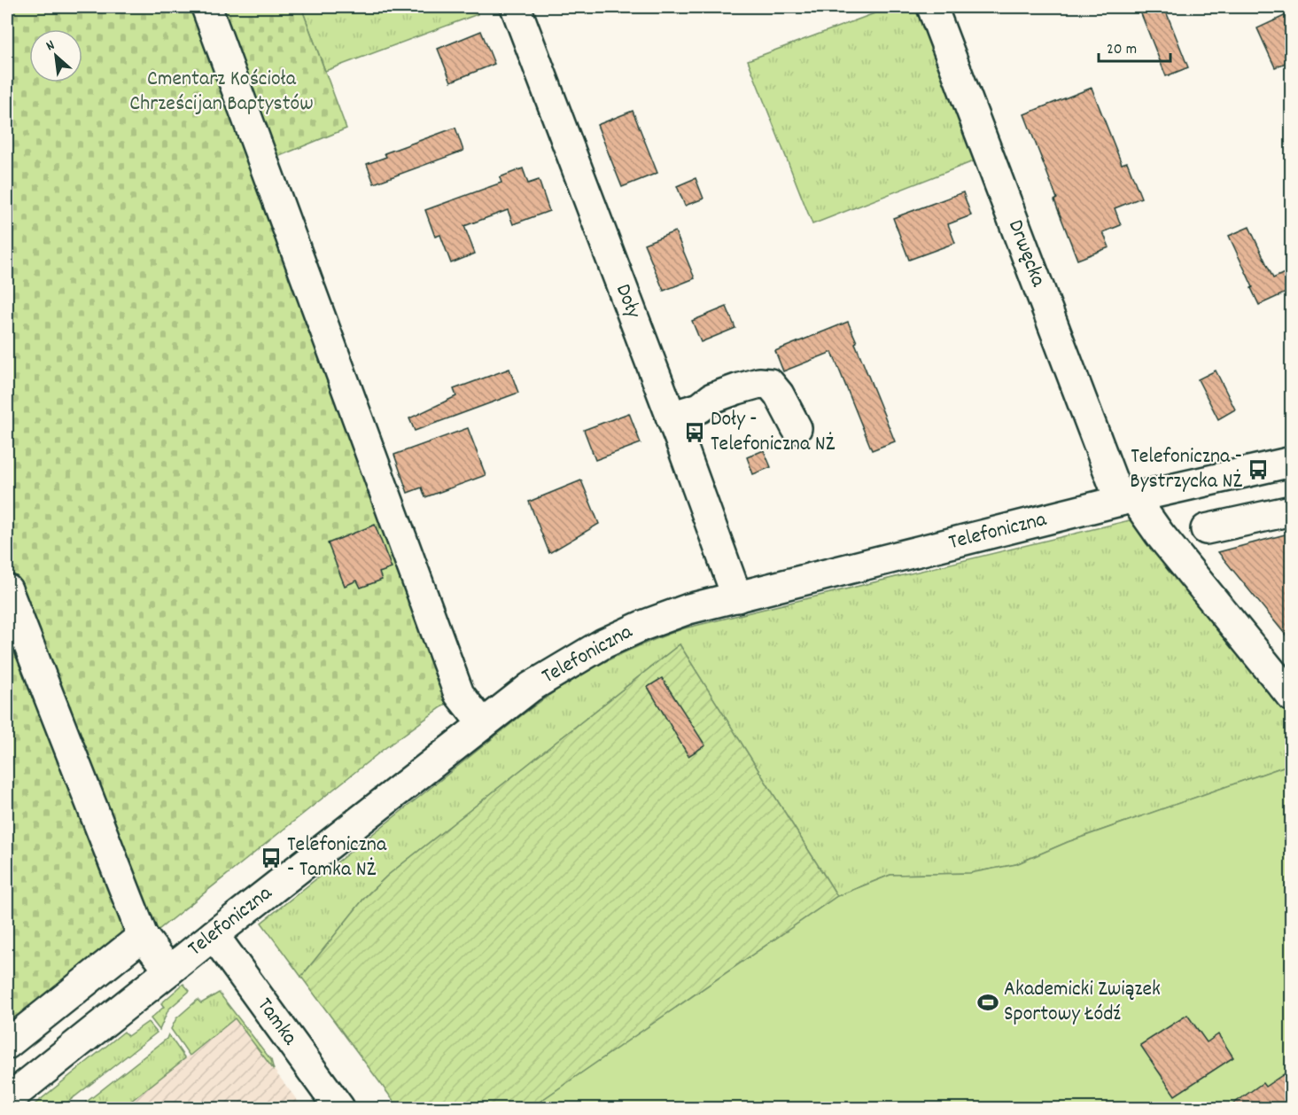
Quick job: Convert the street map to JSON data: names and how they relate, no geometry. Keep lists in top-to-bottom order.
{
  "streets": {
    "street": [
      "Drwęcka",
      "Doły",
      "Telefoniczna",
      "Tamka"
    ]
  },
  "crossings": [
    ["Drwęcka", "Telefoniczna"],
    ["Doły", "Telefoniczna"],
    ["Telefoniczna", "Tamka"]
  ],
  "parks": ["Cmentarz Kościoła Chrześcijan Baptystów"],
  "places": {
    "bus stop": ["Doły - Telefoniczna NŻ", "Telefoniczna - Bystrzycka NŻ", "Telefoniczna - Tamka NŻ"],
    "sports": ["Akademicki Związek Sportowy Łódź"]
  },
  "scale_bar": "20 m",
  "north": "top left"
}
